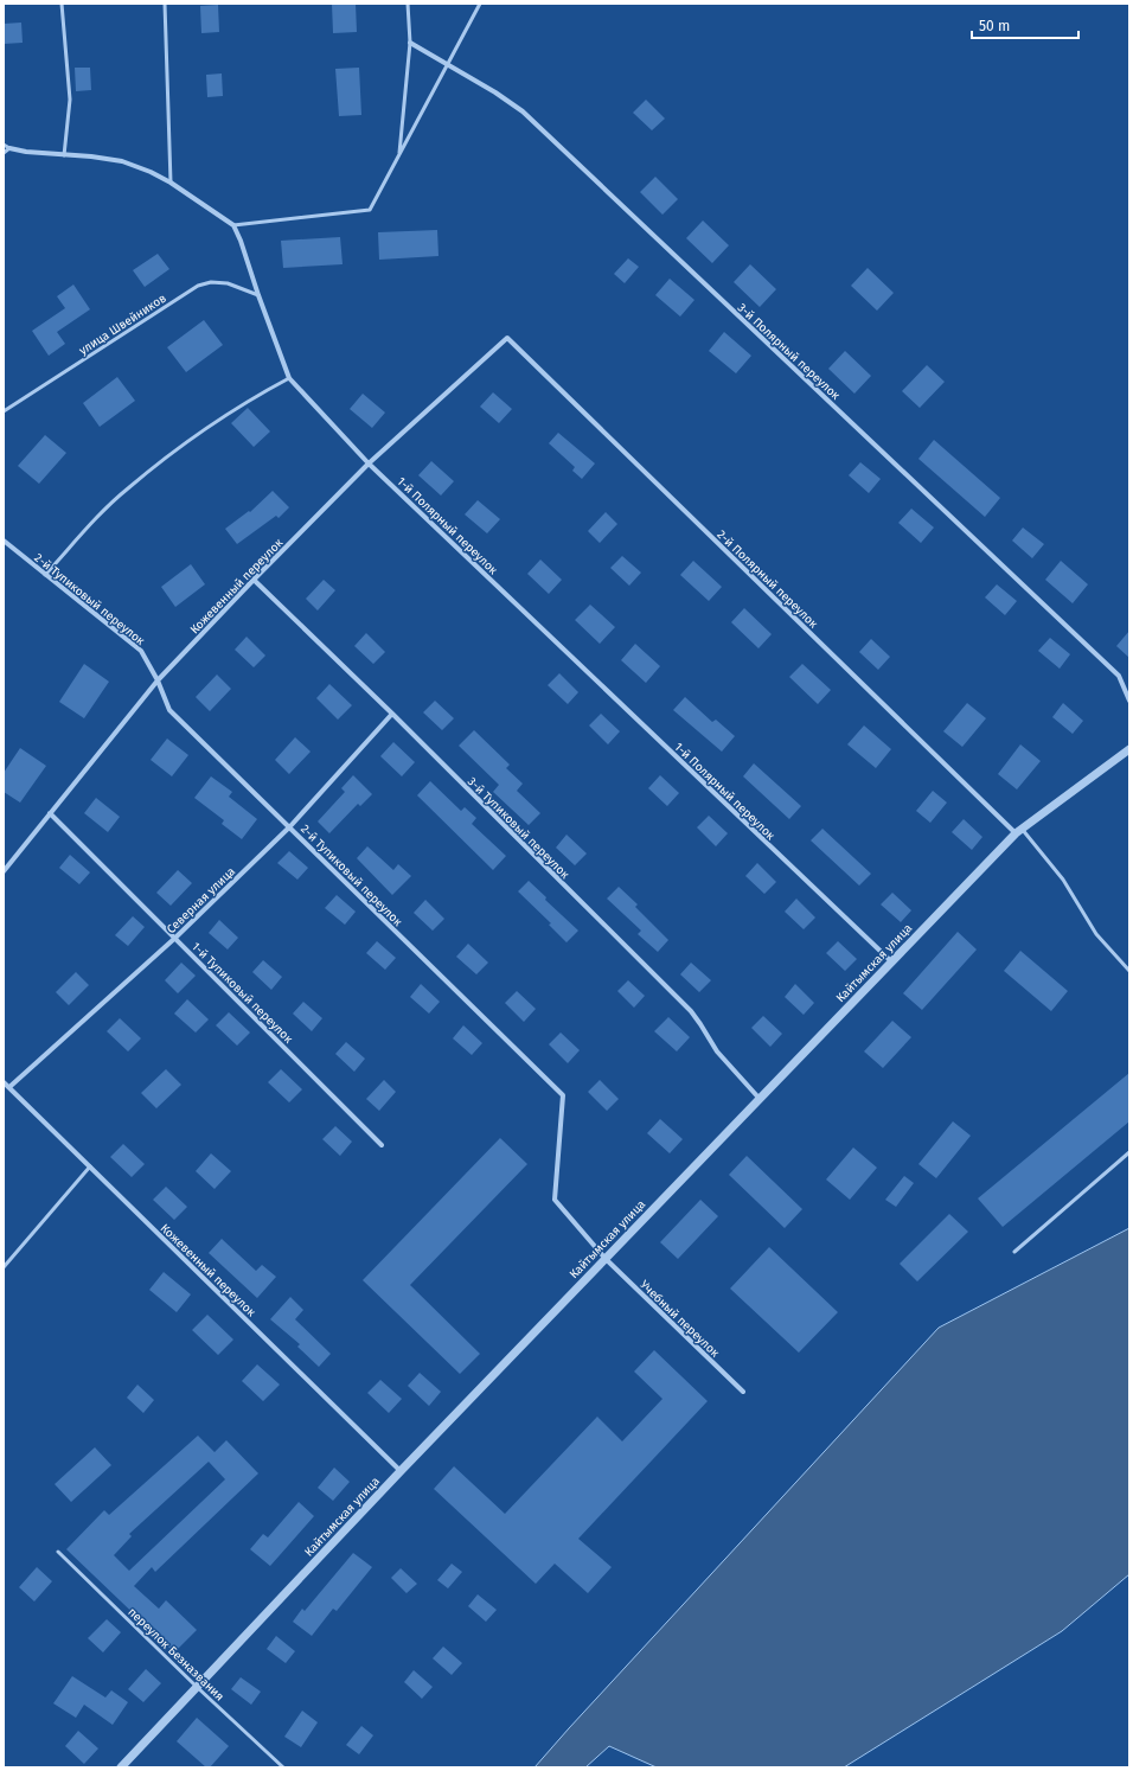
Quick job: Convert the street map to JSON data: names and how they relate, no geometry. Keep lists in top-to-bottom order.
{
  "streets": {
    "street": [
      "3-й Полярный переулок",
      "1-й Полярный переулок",
      "2-й Полярный переулок",
      "Кожевенный переулок",
      "2-й Тупиковый переулок",
      "3-й Тупиковый переулок",
      "Северная улица",
      "Кайтымская улица",
      "1-й Тупиковый переулок",
      "Учебный переулок"
    ],
    "lane": ["улица Швейников", "переулок Безназвания"]
  },
  "crossings": [
    ["улица Швейников", "1-й Полярный переулок"],
    ["1-й Полярный переулок", "Кожевенный переулок"],
    ["1-й Полярный переулок", "Кайтымская улица"],
    ["2-й Полярный переулок", "Кожевенный переулок"],
    ["2-й Полярный переулок", "Кайтымская улица"],
    ["Кожевенный переулок", "2-й Тупиковый переулок"],
    ["Кожевенный переулок", "3-й Тупиковый переулок"],
    ["Кожевенный переулок", "Северная улица"],
    ["Кожевенный переулок", "Кайтымская улица"],
    ["Кожевенный переулок", "1-й Тупиковый переулок"],
    ["2-й Тупиковый переулок", "Северная улица"],
    ["2-й Тупиковый переулок", "Кайтымская улица"],
    ["2-й Тупиковый переулок", "Учебный переулок"],
    ["3-й Тупиковый переулок", "Северная улица"],
    ["3-й Тупиковый переулок", "Кайтымская улица"],
    ["Северная улица", "1-й Тупиковый переулок"],
    ["Кайтымская улица", "Учебный переулок"],
    ["Кайтымская улица", "переулок Безназвания"]
  ],
  "scale_bar": "50 m"
}
